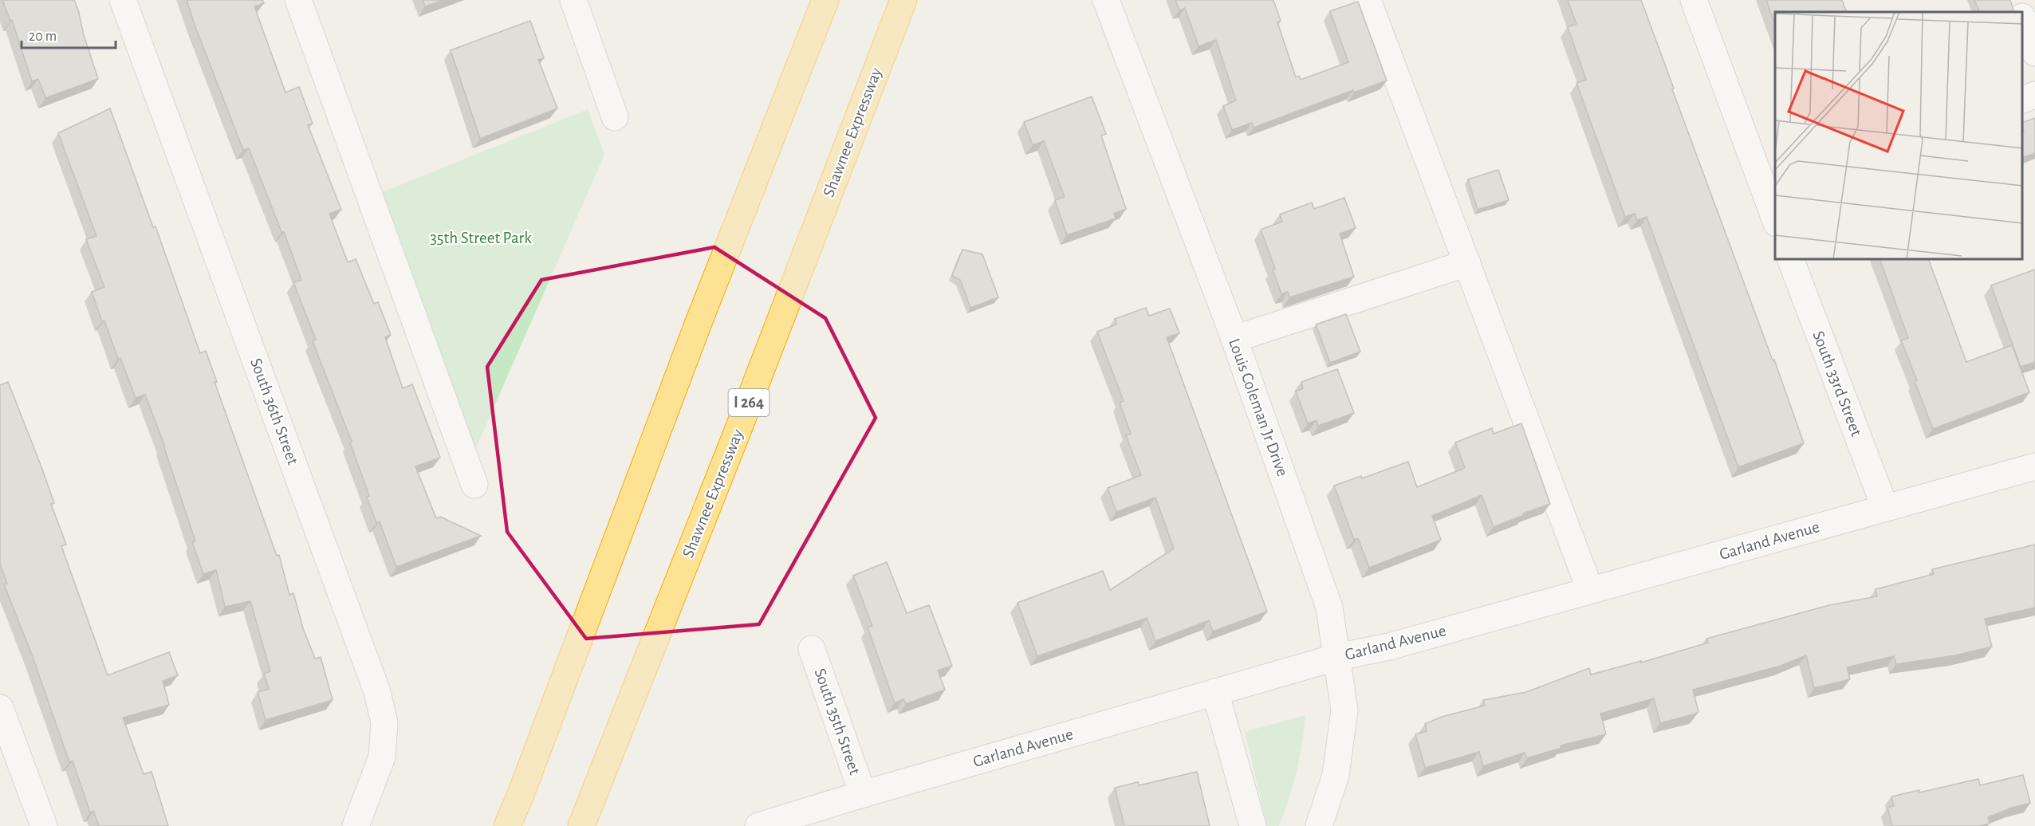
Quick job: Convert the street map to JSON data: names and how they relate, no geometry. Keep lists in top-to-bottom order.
{
  "streets": {
    "highway": ["Shawnee Expressway", "I 264"],
    "street": [
      "South 33rd Street",
      "Louis Coleman Jr Drive",
      "South 36th Street",
      "Garland Avenue",
      "South 35th Street"
    ]
  },
  "crossings": [
    ["South 33rd Street", "Garland Avenue"],
    ["Louis Coleman Jr Drive", "Garland Avenue"],
    ["Garland Avenue", "South 35th Street"]
  ],
  "parks": ["35th Street Park"],
  "scale_bar": "20 m"
}
